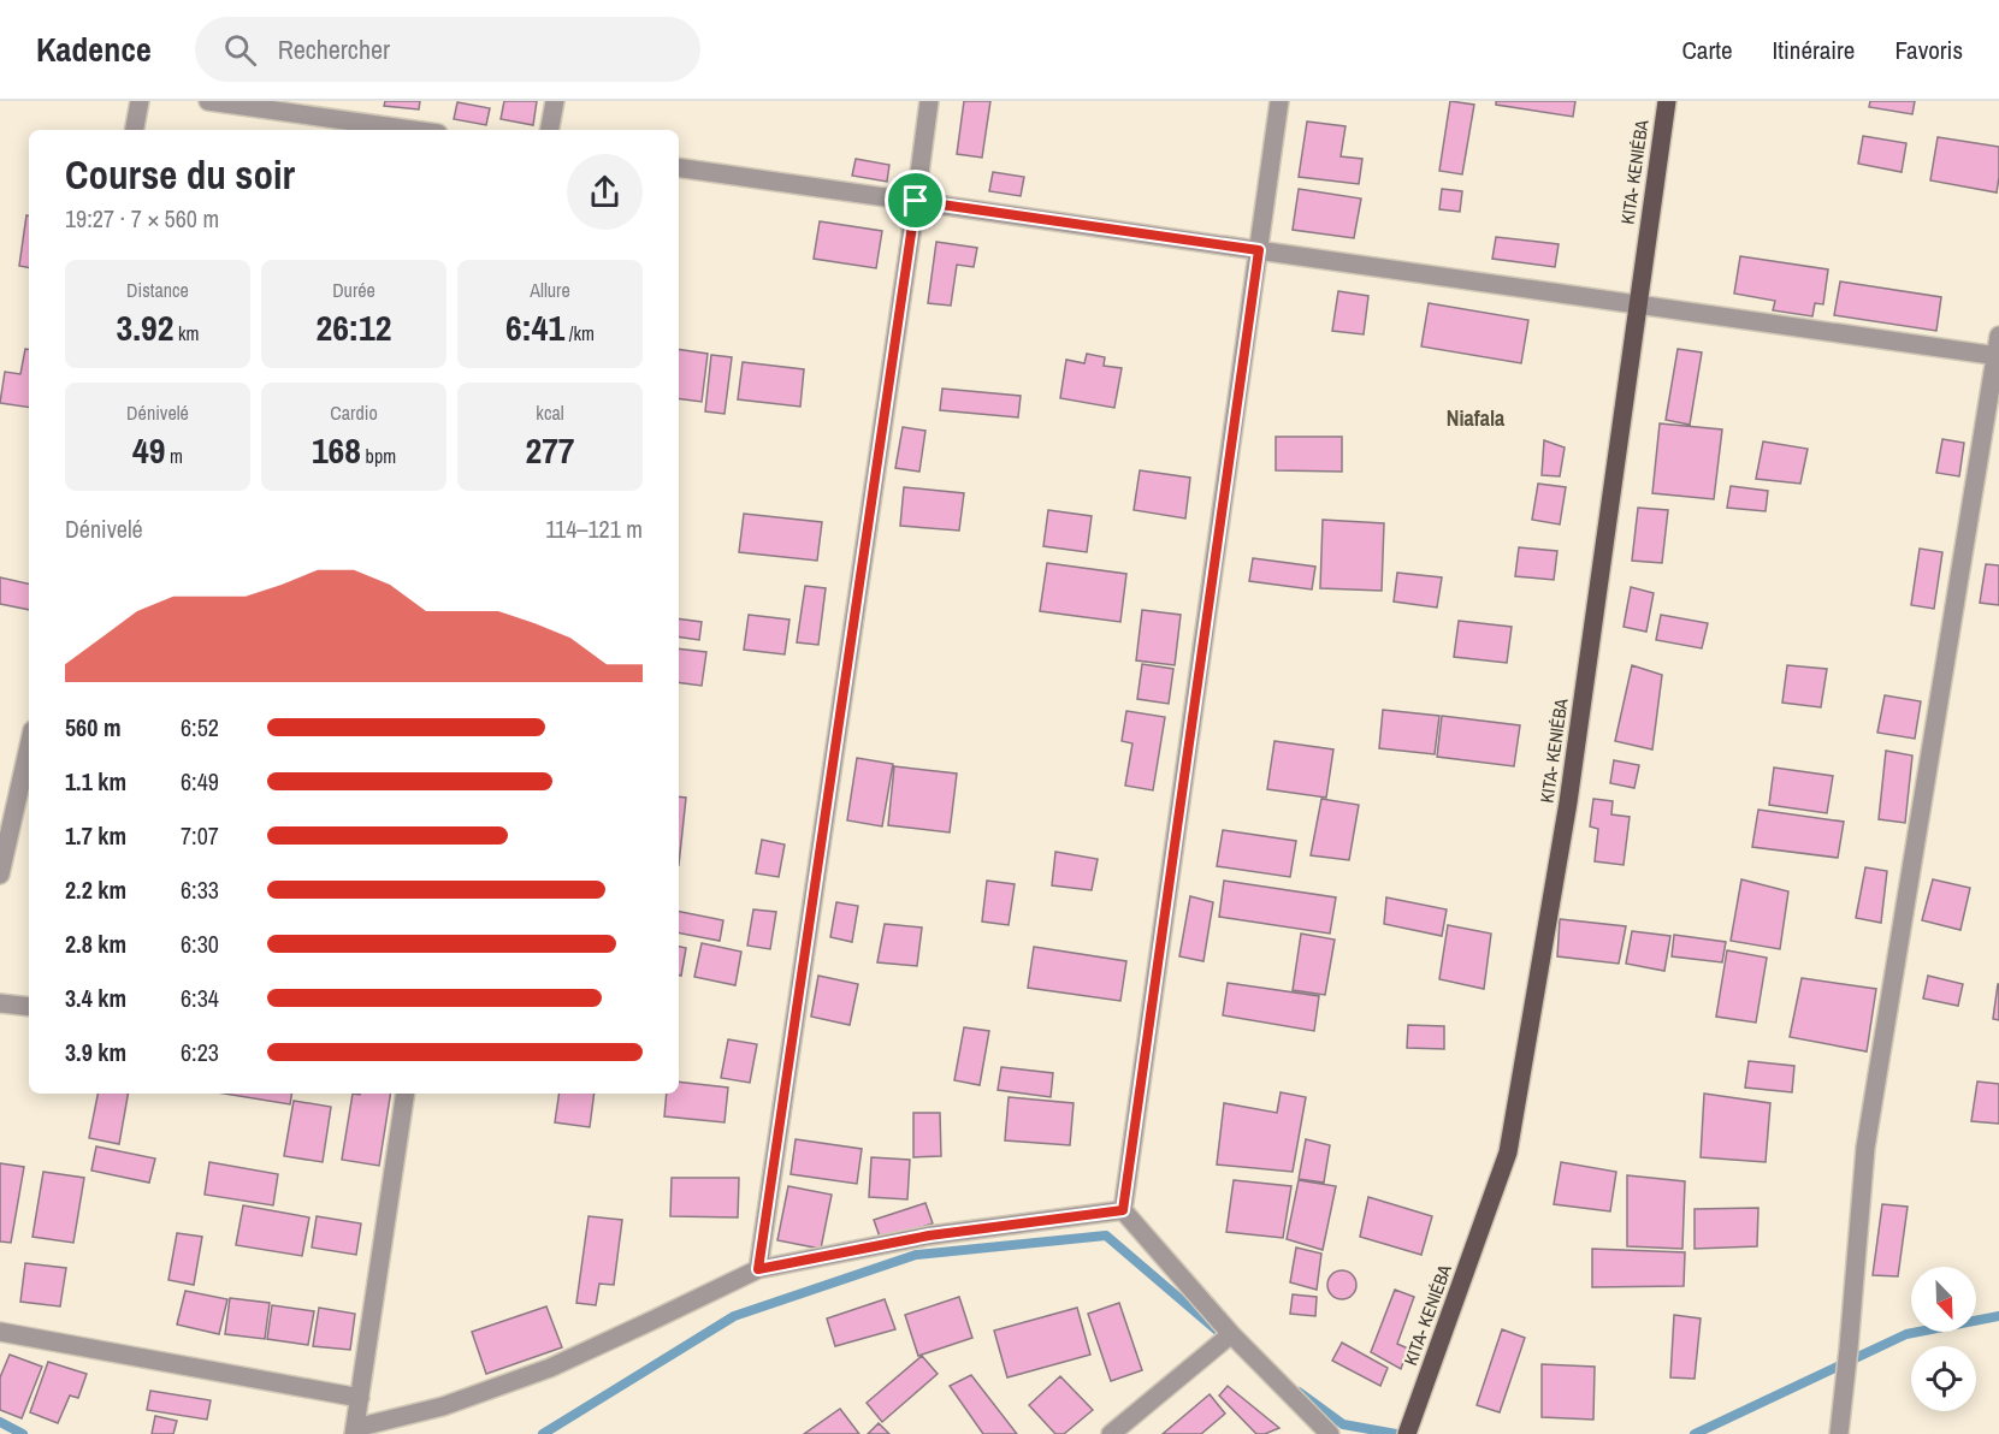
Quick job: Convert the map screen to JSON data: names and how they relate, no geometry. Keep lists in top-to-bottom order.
{
  "streets": {
    "main road": ["KITA- KENIÉBA"]
  },
  "districts": ["Niafala"],
  "north": "bottom right",
  "page": {
    "header": "Kadence",
    "search": "Rechercher",
    "nav": ["Carte", "Itinéraire", "Favoris"],
    "heading": ["Course du soir", "19:27 · 7 × 560 m"],
    "stats": [
      ["Distance", "3.92 km"],
      ["Durée", "26:12"],
      ["Allure", "6:41 /km"],
      ["Dénivelé", "49 m"],
      ["Cardio", "168 bpm"],
      ["kcal", "277"]
    ],
    "chart": ["Dénivelé", "114–121 m"],
    "list": [
      {
        "name": "560 m",
        "note": "6:52"
      },
      {
        "name": "1.1 km",
        "note": "6:49"
      },
      {
        "name": "1.7 km",
        "note": "7:07"
      },
      {
        "name": "2.2 km",
        "note": "6:33"
      },
      {
        "name": "2.8 km",
        "note": "6:30"
      },
      {
        "name": "3.4 km",
        "note": "6:34"
      },
      {
        "name": "3.9 km",
        "note": "6:23"
      }
    ]
  }
}
